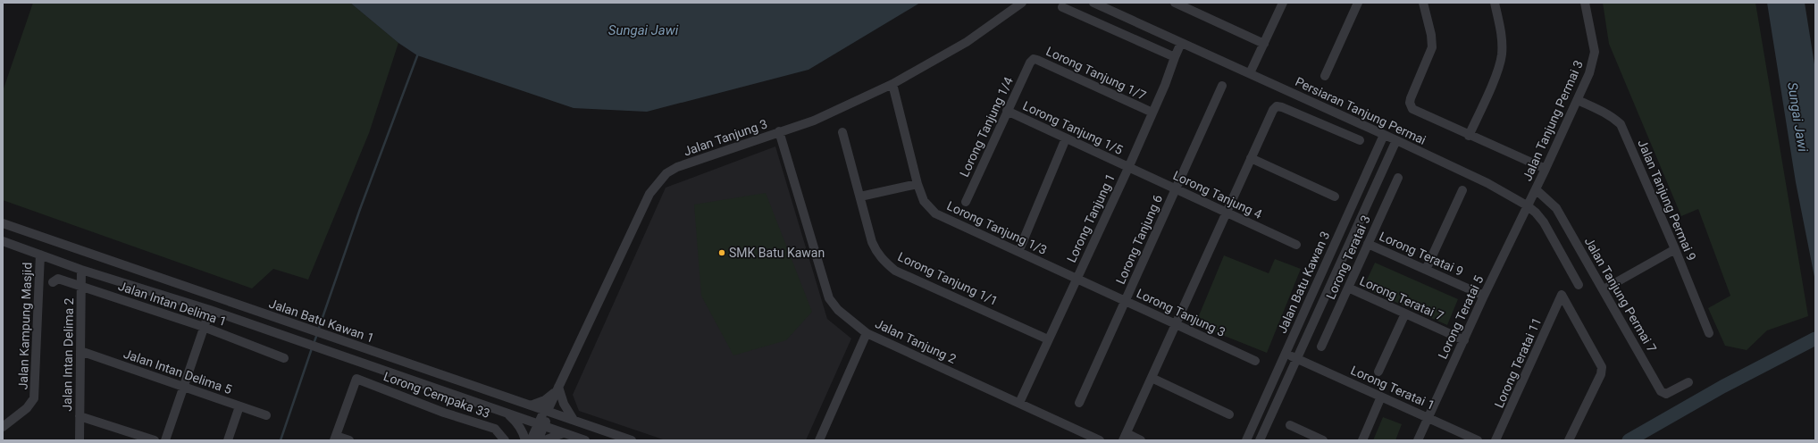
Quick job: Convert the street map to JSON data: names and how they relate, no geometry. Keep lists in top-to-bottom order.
{
  "streets": {
    "street": [
      "Lorong Tanjung 1/7",
      "Persiaran Tanjung Permai",
      "Jalan Tanjung Permai 3",
      "Lorong Tanjung 1/4",
      "Lorong Tanjung 1/5",
      "Jalan Tanjung 3",
      "Lorong Tanjung 4",
      "Jalan Tanjung Permai 9",
      "Lorong Tanjung 1",
      "Lorong Tanjung 1/3",
      "Lorong Tanjung 6",
      "Lorong Teratai 9",
      "Lorong Teratai 3",
      "Lorong Tanjung 1/1",
      "Jalan Batu Kawan 3",
      "Jalan Tanjung Permai 7",
      "Lorong Teratai 7",
      "Jalan Intan Delima 1",
      "Lorong Tanjung 3",
      "Lorong Teratai 5",
      "Jalan Batu Kawan 1",
      "Jalan Kampung Masjid",
      "Jalan Tanjung 2",
      "Jalan Intan Delima 2",
      "Lorong Teratai 11",
      "Jalan Intan Delima 5",
      "Lorong Teratai 1",
      "Lorong Cempaka 33"
    ]
  },
  "crossings": [
    ["Lorong Tanjung 1/7", "Lorong Tanjung 1/4"],
    ["Lorong Tanjung 1/7", "Lorong Tanjung 1"],
    ["Persiaran Tanjung Permai", "Jalan Tanjung Permai 3"],
    ["Persiaran Tanjung Permai", "Lorong Tanjung 1"],
    ["Persiaran Tanjung Permai", "Jalan Batu Kawan 3"],
    ["Persiaran Tanjung Permai", "Lorong Teratai 5"],
    ["Jalan Tanjung Permai 3", "Jalan Tanjung Permai 9"],
    ["Jalan Tanjung Permai 3", "Jalan Tanjung Permai 7"],
    ["Jalan Tanjung Permai 3", "Lorong Teratai 5"],
    ["Lorong Tanjung 1/4", "Lorong Tanjung 1/5"],
    ["Lorong Tanjung 1/5", "Lorong Tanjung 4"],
    ["Lorong Tanjung 1/5", "Lorong Tanjung 1"],
    ["Jalan Tanjung 3", "Lorong Tanjung 1/3"],
    ["Jalan Tanjung 3", "Jalan Batu Kawan 1"],
    ["Jalan Tanjung 3", "Jalan Tanjung 2"],
    ["Lorong Tanjung 4", "Lorong Tanjung 1"],
    ["Lorong Tanjung 4", "Lorong Tanjung 6"],
    ["Lorong Tanjung 1", "Lorong Tanjung 1/3"],
    ["Lorong Tanjung 1", "Lorong Tanjung 1/1"],
    ["Lorong Tanjung 1", "Lorong Tanjung 3"],
    ["Lorong Tanjung 1", "Jalan Tanjung 2"],
    ["Lorong Tanjung 1/3", "Lorong Tanjung 3"],
    ["Lorong Tanjung 6", "Lorong Tanjung 3"],
    ["Lorong Teratai 9", "Lorong Teratai 3"],
    ["Lorong Teratai 9", "Lorong Teratai 5"],
    ["Lorong Teratai 3", "Lorong Teratai 7"],
    ["Jalan Batu Kawan 3", "Lorong Teratai 1"],
    ["Lorong Teratai 7", "Lorong Teratai 5"],
    ["Jalan Intan Delima 1", "Jalan Intan Delima 2"],
    ["Lorong Teratai 5", "Lorong Teratai 1"],
    ["Jalan Intan Delima 2", "Jalan Intan Delima 5"]
  ],
  "water": ["Sungai Jawi"],
  "places": ["SMK Batu Kawan"]
}
